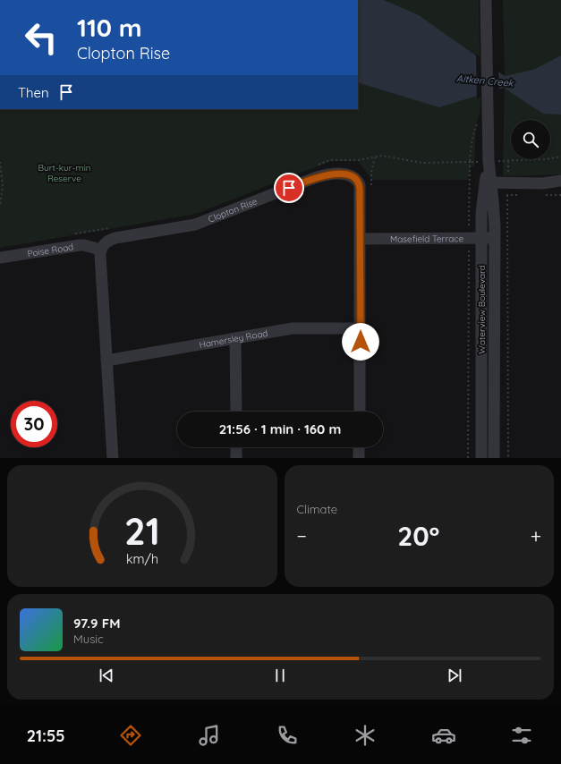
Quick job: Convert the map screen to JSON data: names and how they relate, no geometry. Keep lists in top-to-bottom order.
{
  "streets": {
    "street": [
      "Clopton Rise",
      "Masefield Terrace",
      "Poise Road",
      "Waterview Boulevard",
      "Hamersley Road"
    ]
  },
  "crossings": [
    ["Clopton Rise", "Masefield Terrace"],
    ["Clopton Rise", "Poise Road"],
    ["Clopton Rise", "Hamersley Road"],
    ["Masefield Terrace", "Waterview Boulevard"]
  ],
  "water": ["Aitken Creek"],
  "parks": ["Burt-kur-min Reserve"],
  "page": {
    "turn": ["110 m", "Clopton Rise"],
    "then": "Then",
    "limit": "30",
    "trip": "21:56 · 1 min · 160 m",
    "tile": "Climate",
    "heat": ["−", "20°", "+"],
    "song": ["97.9 FM", "Music"],
    "tabs": "21:55",
    "gauge": ["21", "km/h"]
  }
}
